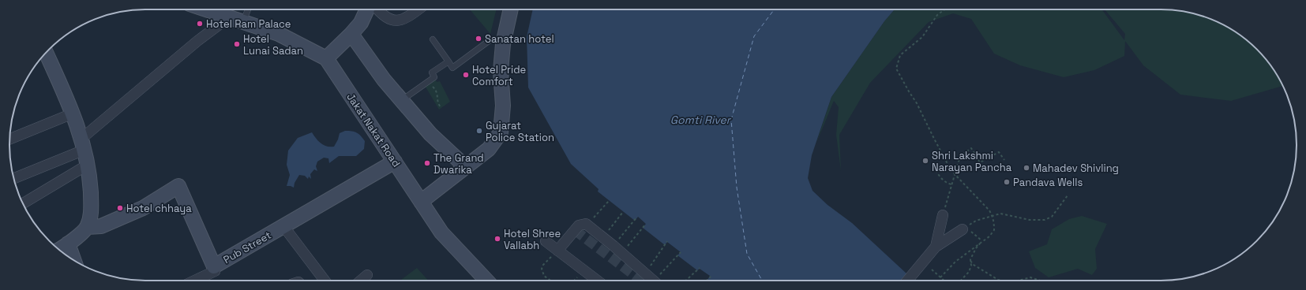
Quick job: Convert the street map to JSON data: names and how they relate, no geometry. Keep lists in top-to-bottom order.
{
  "streets": {
    "main road": ["Jakat Nakat Road", "Pub Street"]
  },
  "crossings": [
    ["Jakat Nakat Road", "Pub Street"]
  ],
  "water": ["Gomti River"],
  "places": [
    "Hotel Ram Palace",
    "Sanatan hotel",
    "Hotel Lunai Sadan",
    "Hotel Pride Comfort",
    "Gujarat Police Station",
    "Shri Lakshmi Narayan Pancha",
    "The Grand Dwarika",
    "Mahadev Shivling",
    "Pandava Wells",
    "Hotel chhaya",
    "Hotel Shree Vallabh"
  ]
}
